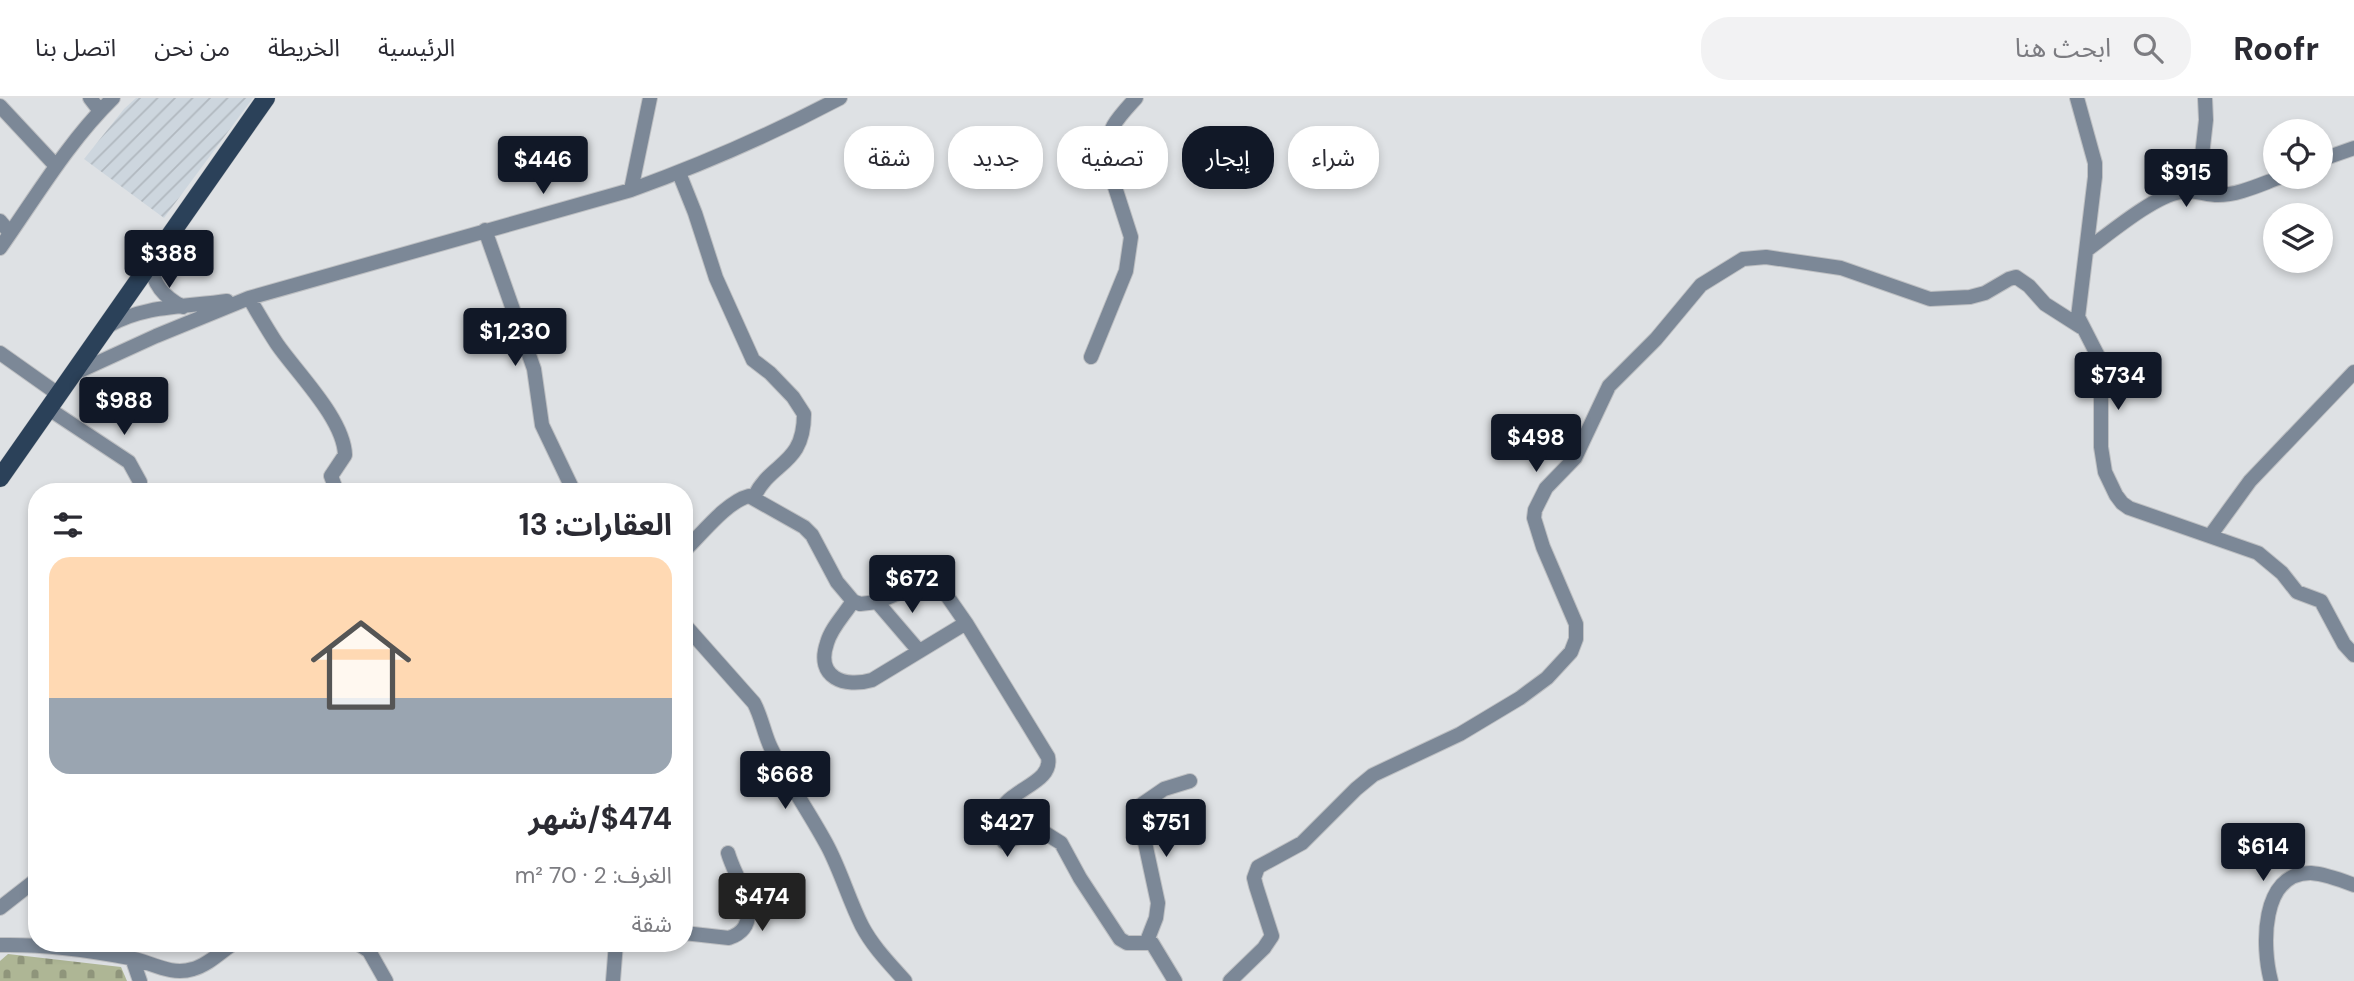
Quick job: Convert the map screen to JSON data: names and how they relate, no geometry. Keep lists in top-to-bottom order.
{
  "page": {
    "header": "Roofr",
    "search": "ابحث هنا",
    "nav": [
      "الرئيسية",
      "الخريطة",
      "من نحن",
      "اتصل بنا"
    ],
    "chip": [
      "شراء",
      "إيجار",
      "تصفية",
      "جديد",
      "شقة"
    ],
    "price": [
      "$446",
      "$915",
      "$388",
      "$1,230",
      "$734",
      "$988",
      "$498",
      "$672",
      "$668",
      "$427",
      "$751",
      "$614",
      "$474"
    ],
    "heading": "العقارات: 13",
    "list": [
      {
        "name": "$474/شهر",
        "note": "الغرف: 2 · 70 m² · شقة"
      }
    ]
  }
}
